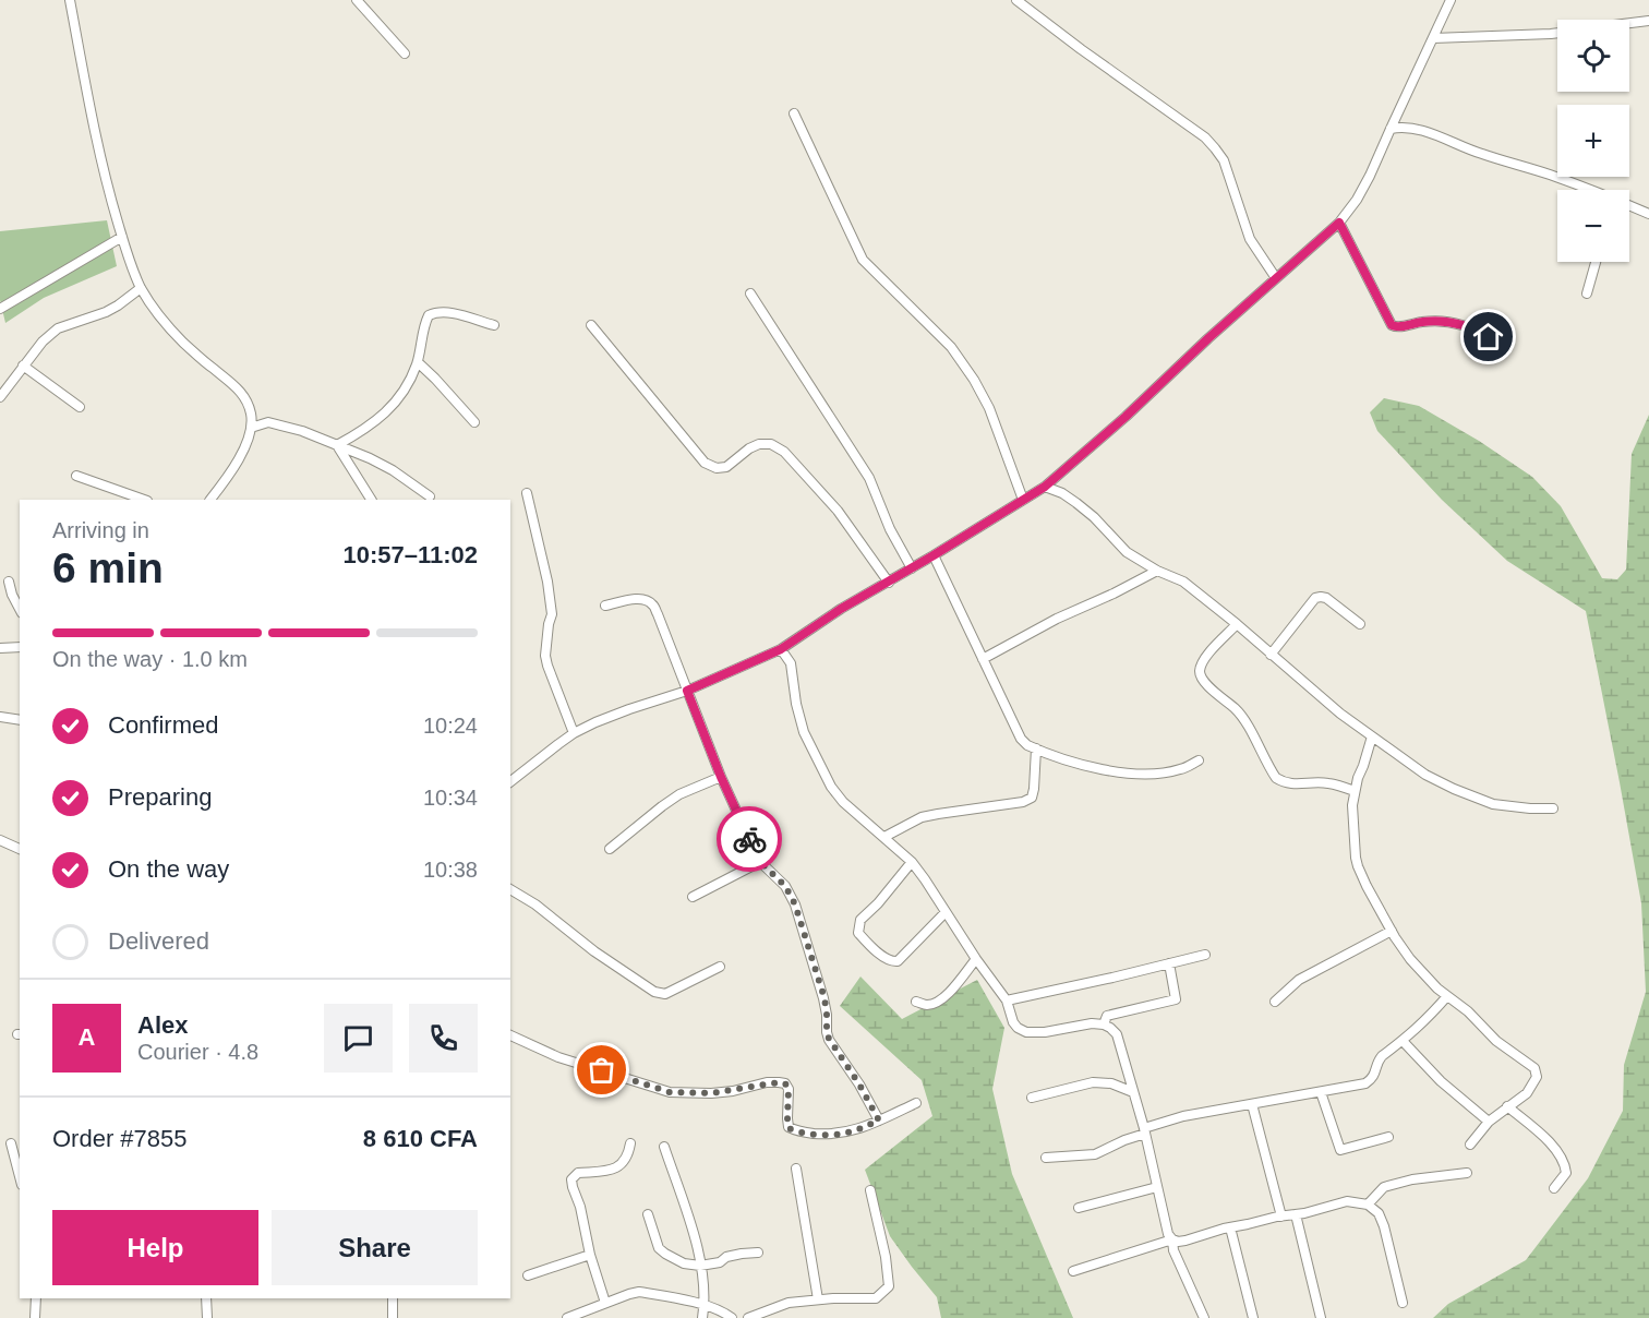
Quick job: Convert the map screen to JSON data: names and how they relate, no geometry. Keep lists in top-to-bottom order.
{
  "page": {
    "map_buttons": ["+", "−"],
    "heading": ["6 min", "Arriving in", "10:57–11:02"],
    "panel": [
      "Alex",
      "Courier · 4.8",
      "Order #7855",
      "8 610 CFA"
    ],
    "bar": "On the way · 1.0 km",
    "list": [
      ["Confirmed", "10:24"],
      ["Preparing", "10:34"],
      ["On the way", "10:38"],
      "Delivered"
    ],
    "round": "A",
    "buttons": ["Help", "Share"]
  }
}
